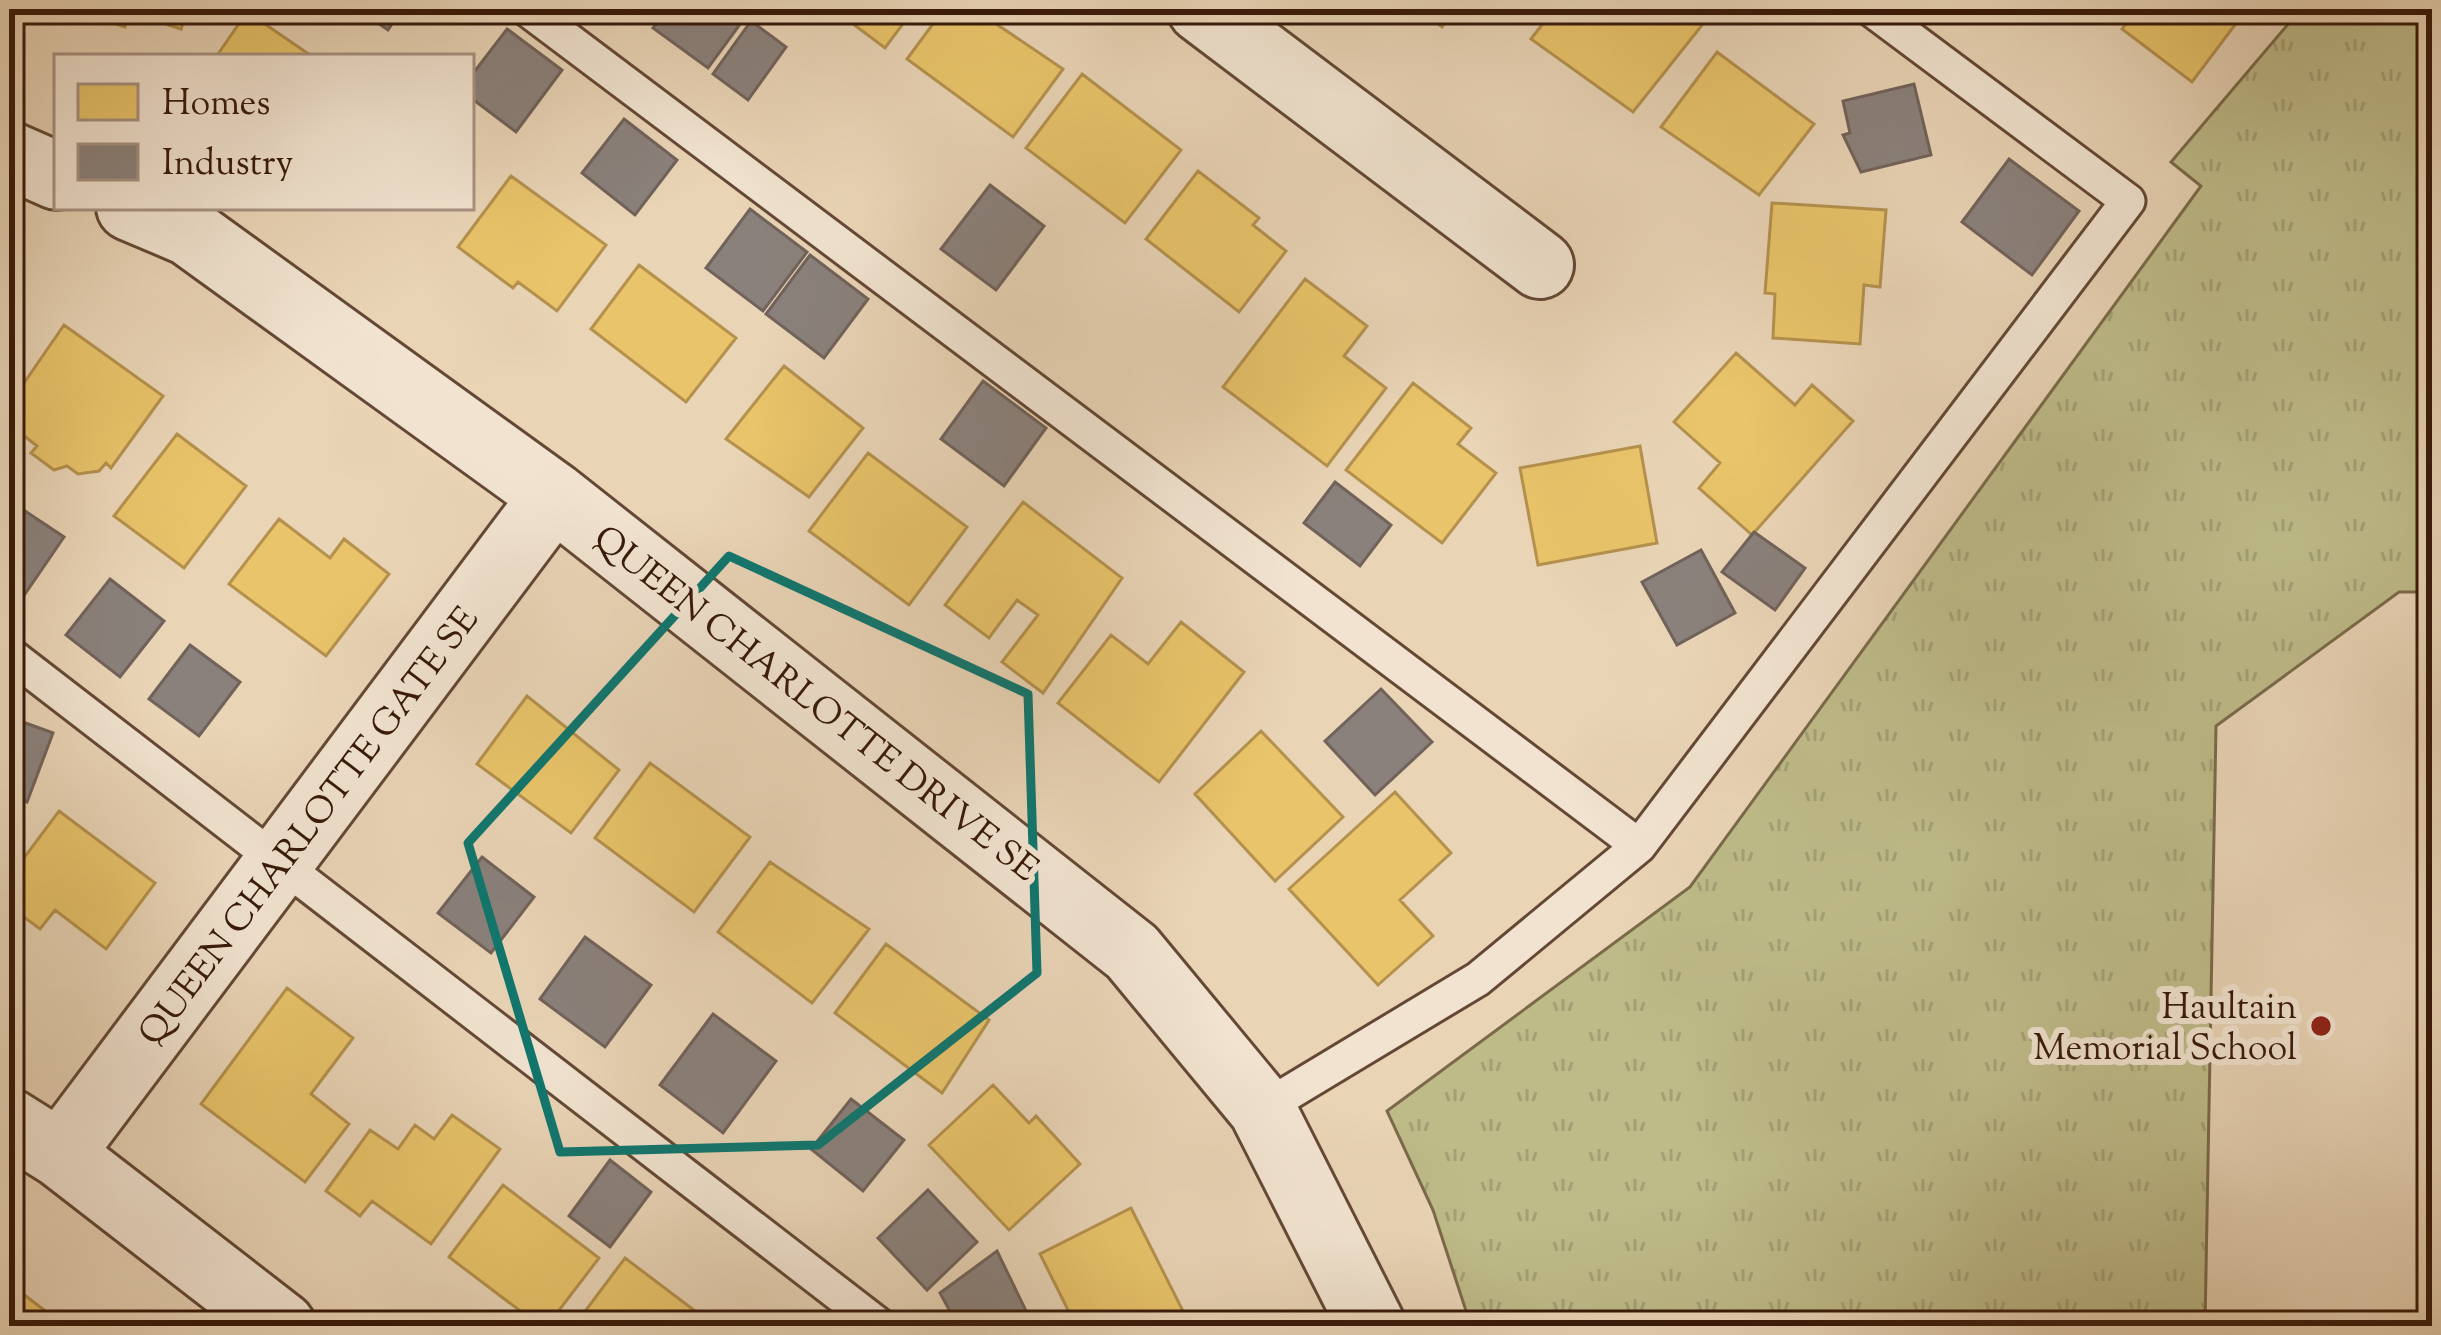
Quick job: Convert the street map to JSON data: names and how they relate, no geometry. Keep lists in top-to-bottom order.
{
  "streets": {
    "street": ["QUEEN CHARLOTTE DRIVE SE", "QUEEN CHARLOTTE GATE SE"]
  },
  "crossings": [
    ["QUEEN CHARLOTTE DRIVE SE", "QUEEN CHARLOTTE GATE SE"]
  ],
  "places": ["Haultain Memorial School"],
  "legend": ["Homes", "Industry"]
}
